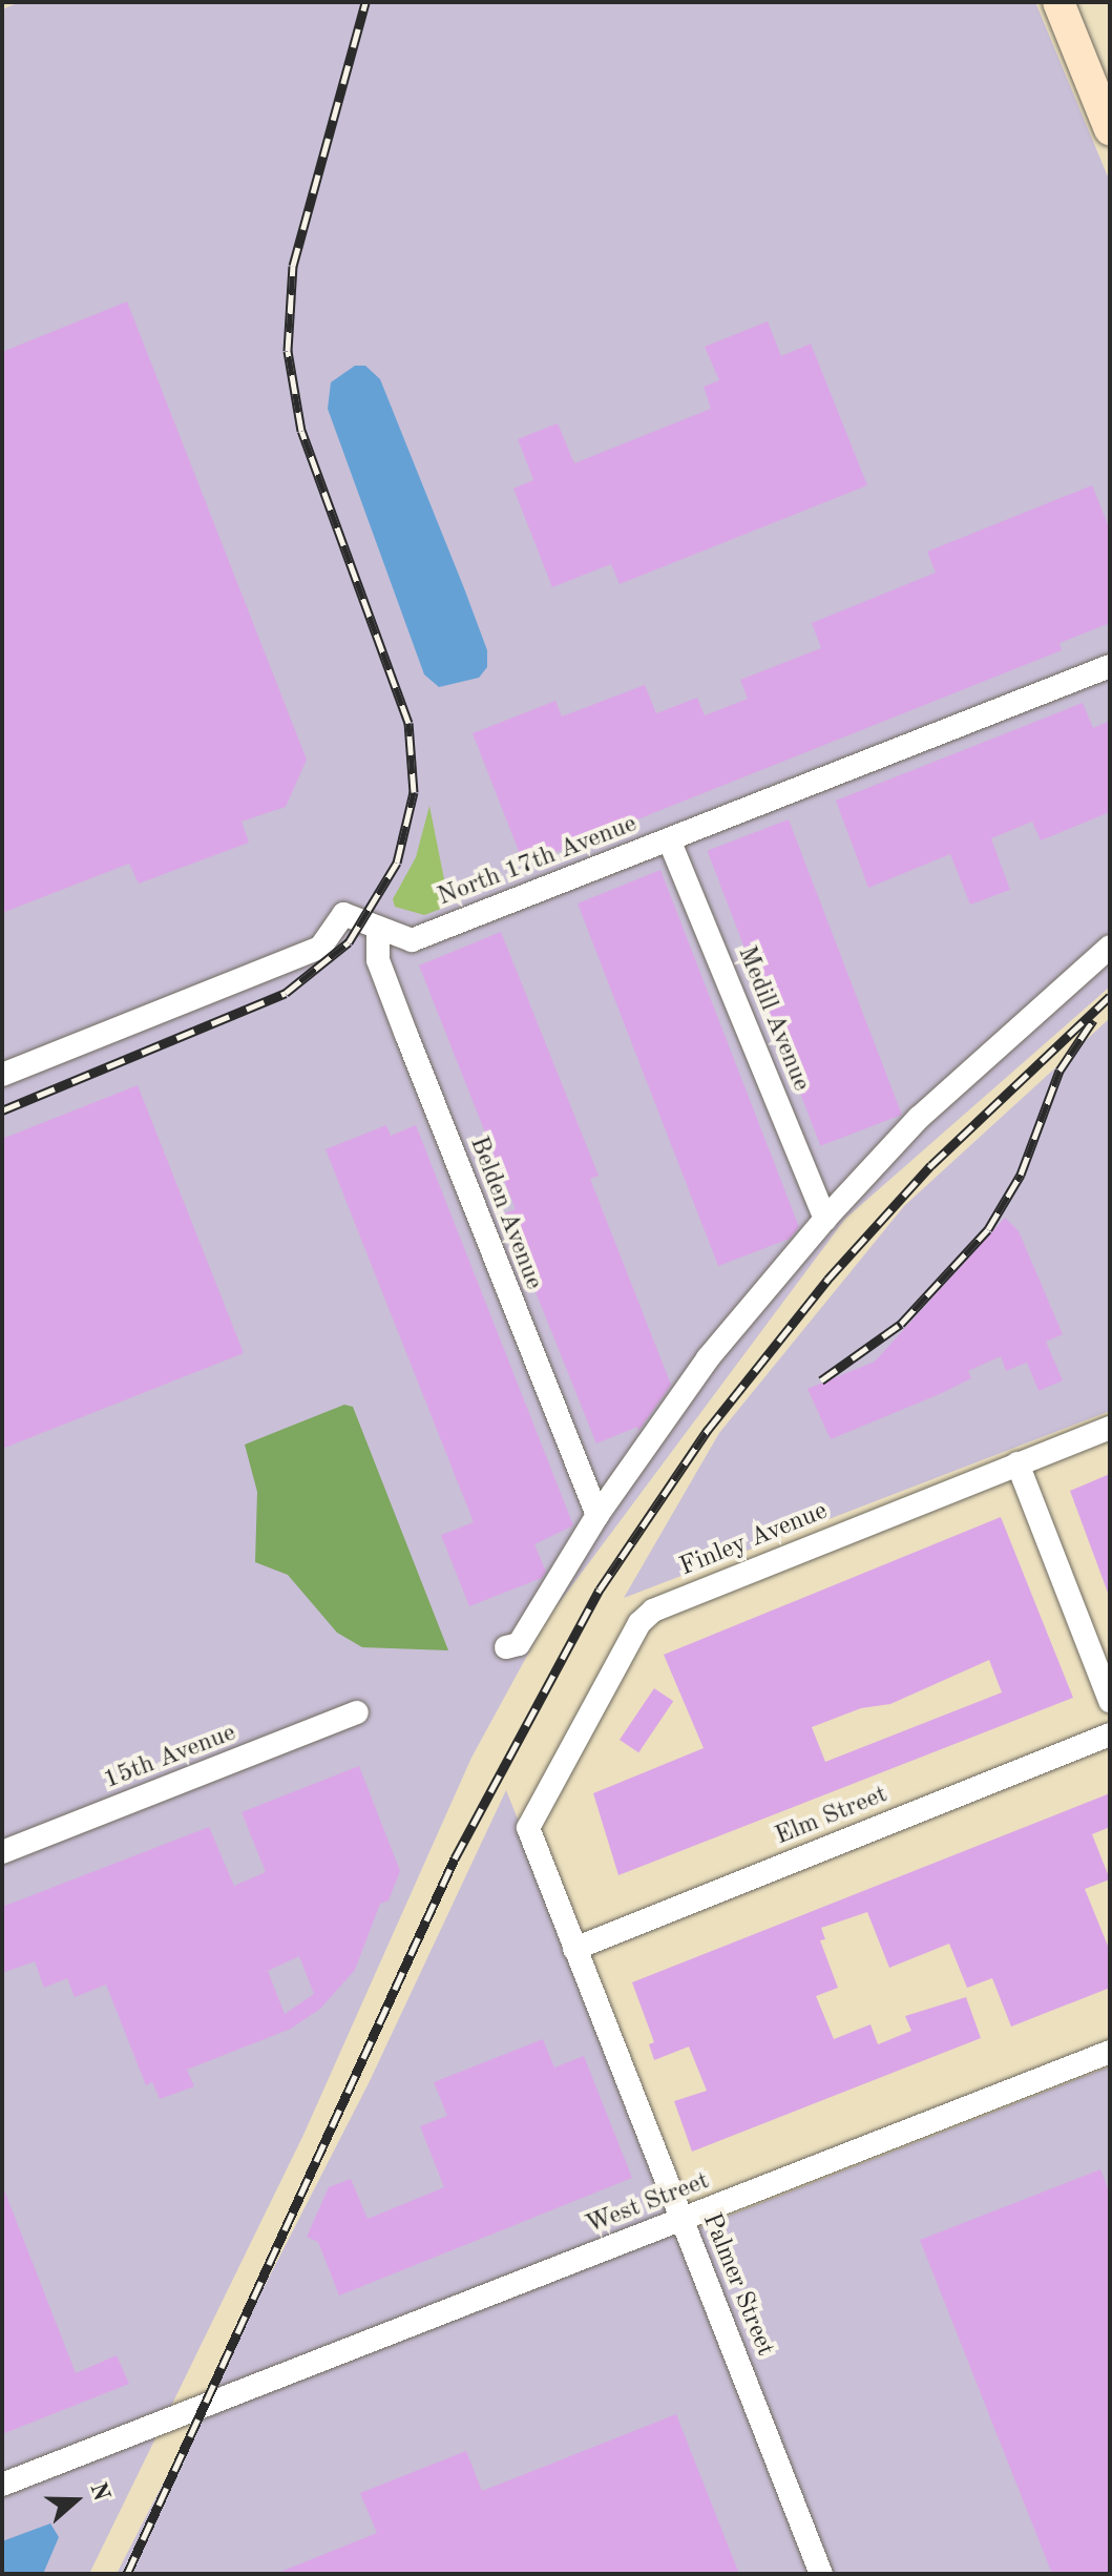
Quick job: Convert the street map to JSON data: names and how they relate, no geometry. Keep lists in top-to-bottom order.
{
  "streets": {
    "street": [
      "North 17th Avenue",
      "Medill Avenue",
      "Belden Avenue",
      "Finley Avenue",
      "15th Avenue",
      "Elm Street",
      "West Street",
      "Palmer Street"
    ]
  },
  "crossings": [
    ["North 17th Avenue", "Medill Avenue"],
    ["North 17th Avenue", "Belden Avenue"],
    ["Finley Avenue", "Palmer Street"],
    ["Elm Street", "Palmer Street"],
    ["West Street", "Palmer Street"]
  ],
  "north": "right"
}
